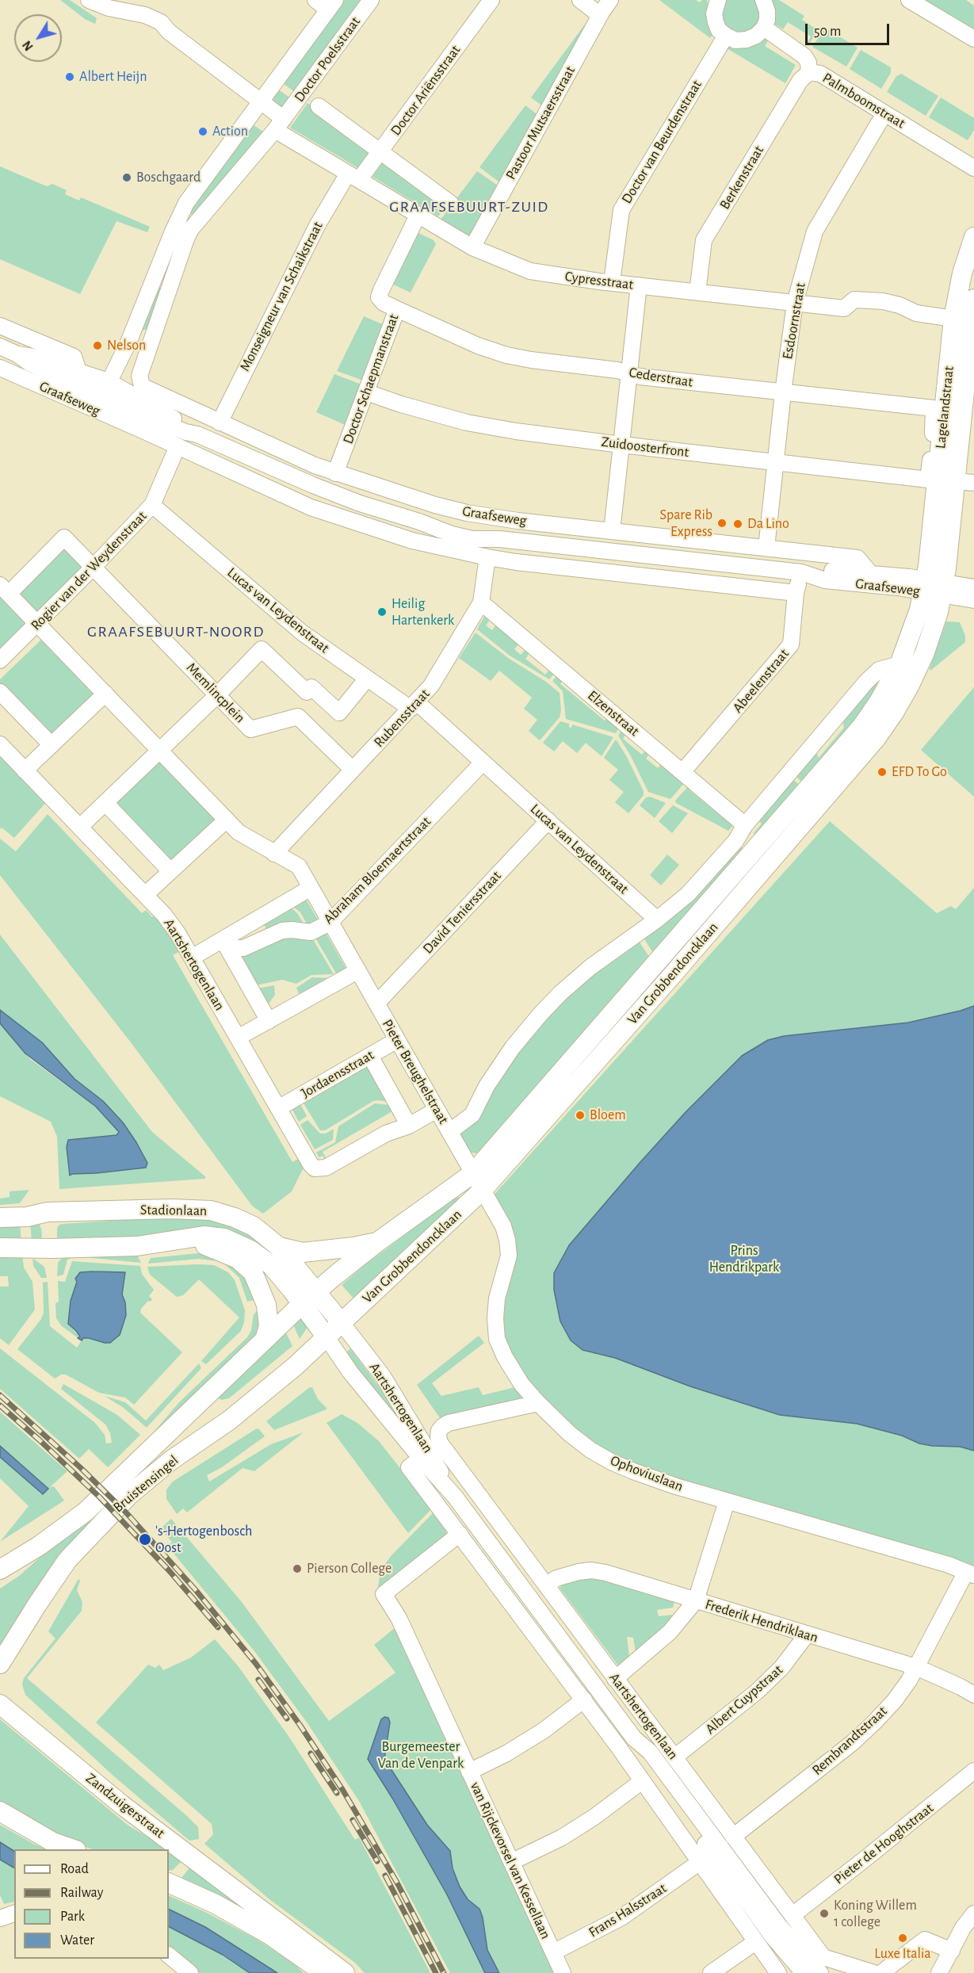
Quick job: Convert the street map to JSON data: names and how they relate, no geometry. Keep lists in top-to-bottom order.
{
  "streets": {
    "main road": [
      "Lagelandstraat",
      "Van Grobbendoncklaan",
      "Stadionlaan",
      "Bruistensingel",
      "Zandzuigerstraat"
    ],
    "street": [
      "Doctor Poelsstraat",
      "Doctor Ariënsstraat",
      "Palmboomstraat",
      "Pastoor Mutsaersstraat",
      "Doctor van Beurdenstraat",
      "Berkenstraat",
      "Cypresstraat",
      "Monseigneur van Schaikstraat",
      "Esdoornstraat",
      "Cederstraat",
      "Doctor Schaepmanstraat",
      "Graafseweg",
      "Zuidoosterfront",
      "Rogier van der Weydenstraat",
      "Lucas van Leydenstraat",
      "Abeelenstraat",
      "Memlincplein",
      "Elzenstraat",
      "Rubensstraat",
      "Abraham Bloemaertstraat",
      "David Teniersstraat",
      "Aartshertogenlaan",
      "Pieter Breughelstraat",
      "Jordaensstraat",
      "Ophoviuslaan",
      "Frederik Hendriklaan",
      "Albert Cuypstraat",
      "Rembrandtstraat",
      "Pieter de Hooghstraat",
      "van Rijckevorsel van Kessellaan",
      "Frans Halsstraat"
    ]
  },
  "crossings": [
    ["Doctor Poelsstraat", "Cypresstraat"],
    ["Doctor Poelsstraat", "Graafseweg"],
    ["Doctor Ariënsstraat", "Cypresstraat"],
    ["Doctor Ariënsstraat", "Monseigneur van Schaikstraat"],
    ["Palmboomstraat", "Berkenstraat"],
    ["Palmboomstraat", "Esdoornstraat"],
    ["Pastoor Mutsaersstraat", "Cypresstraat"],
    ["Doctor van Beurdenstraat", "Cypresstraat"],
    ["Berkenstraat", "Cypresstraat"],
    ["Cypresstraat", "Monseigneur van Schaikstraat"],
    ["Cypresstraat", "Esdoornstraat"],
    ["Cypresstraat", "Doctor Schaepmanstraat"],
    ["Cypresstraat", "Lagelandstraat"],
    ["Monseigneur van Schaikstraat", "Graafseweg"],
    ["Esdoornstraat", "Cederstraat"],
    ["Esdoornstraat", "Graafseweg"],
    ["Esdoornstraat", "Zuidoosterfront"],
    ["Cederstraat", "Doctor Schaepmanstraat"],
    ["Cederstraat", "Lagelandstraat"],
    ["Doctor Schaepmanstraat", "Graafseweg"],
    ["Doctor Schaepmanstraat", "Zuidoosterfront"],
    ["Graafseweg", "Lagelandstraat"],
    ["Graafseweg", "Rogier van der Weydenstraat"],
    ["Graafseweg", "Abeelenstraat"],
    ["Graafseweg", "Rubensstraat"],
    ["Graafseweg", "Van Grobbendoncklaan"],
    ["Lagelandstraat", "Zuidoosterfront"],
    ["Lagelandstraat", "Van Grobbendoncklaan"],
    ["Rogier van der Weydenstraat", "Lucas van Leydenstraat"],
    ["Rogier van der Weydenstraat", "Memlincplein"],
    ["Rogier van der Weydenstraat", "Pieter Breughelstraat"],
    ["Lucas van Leydenstraat", "Rubensstraat"],
    ["Lucas van Leydenstraat", "Abraham Bloemaertstraat"],
    ["Lucas van Leydenstraat", "David Teniersstraat"],
    ["Abeelenstraat", "Elzenstraat"],
    ["Memlincplein", "Rubensstraat"],
    ["Memlincplein", "Pieter Breughelstraat"],
    ["Elzenstraat", "Rubensstraat"],
    ["Rubensstraat", "Pieter Breughelstraat"],
    ["Abraham Bloemaertstraat", "Pieter Breughelstraat"],
    ["David Teniersstraat", "Pieter Breughelstraat"],
    ["Aartshertogenlaan", "Van Grobbendoncklaan"],
    ["Aartshertogenlaan", "Jordaensstraat"],
    ["Aartshertogenlaan", "Ophoviuslaan"],
    ["Aartshertogenlaan", "Bruistensingel"],
    ["Aartshertogenlaan", "Frederik Hendriklaan"],
    ["Aartshertogenlaan", "Albert Cuypstraat"],
    ["Aartshertogenlaan", "Rembrandtstraat"],
    ["Aartshertogenlaan", "Pieter de Hooghstraat"],
    ["Aartshertogenlaan", "van Rijckevorsel van Kessellaan"],
    ["Aartshertogenlaan", "Frans Halsstraat"],
    ["Van Grobbendoncklaan", "Pieter Breughelstraat"],
    ["Van Grobbendoncklaan", "Stadionlaan"],
    ["Van Grobbendoncklaan", "Bruistensingel"],
    ["Pieter Breughelstraat", "Jordaensstraat"],
    ["Pieter Breughelstraat", "Ophoviuslaan"],
    ["Stadionlaan", "Bruistensingel"],
    ["Ophoviuslaan", "Rembrandtstraat"],
    ["Frederik Hendriklaan", "Albert Cuypstraat"],
    ["Frederik Hendriklaan", "Rembrandtstraat"],
    ["van Rijckevorsel van Kessellaan", "Frans Halsstraat"]
  ],
  "districts": ["GRAAFSEBUURT-ZUID", "GRAAFSEBUURT-NOORD"],
  "parks": ["Prins Hendrikpark", "Burgemeester Van de Venpark"],
  "places": [
    "Albert Heijn",
    "Action",
    "Boschgaard",
    "Nelson",
    "Spare Rib Express",
    "Da Lino",
    "Heilig Hartenkerk",
    "EFD To Go",
    "Bloem",
    "'s-Hertogenbosch Oost",
    "Pierson College",
    "Koning Willem 1 college",
    "Luxe Italia"
  ],
  "legend": [
    "Road",
    "Railway",
    "Park",
    "Water"
  ],
  "scale_bar": "50 m",
  "north": "bottom left"
}
